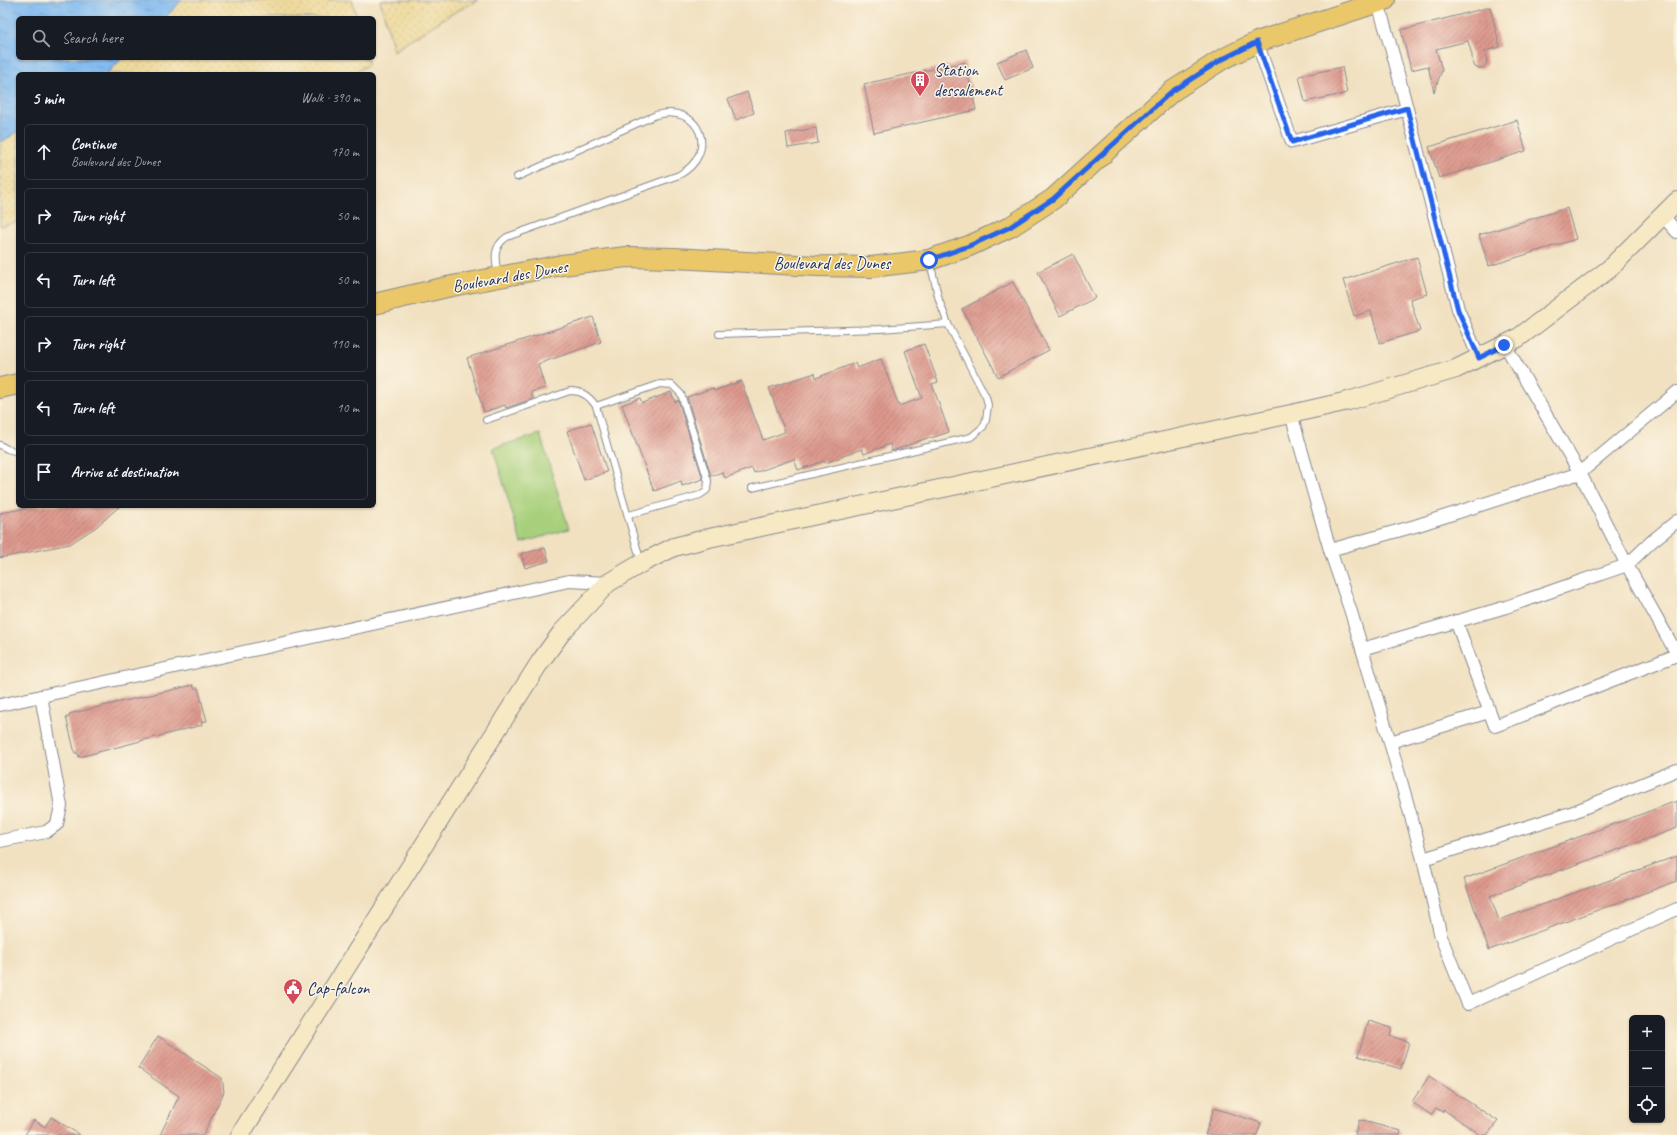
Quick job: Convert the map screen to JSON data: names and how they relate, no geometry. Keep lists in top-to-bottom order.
{
  "streets": {
    "main road": ["Boulevard des Dunes"]
  },
  "places": {
    "building": ["Station dessalement"],
    "public building": ["Cap-falcon"]
  },
  "page": {
    "search": "Search here",
    "heading": ["5 min", "Walk · 390 m"],
    "list": [
      ["Continue", "Boulevard des Dunes", "170 m"],
      ["Turn right", "50 m"],
      ["Turn left", "50 m"],
      ["Turn right", "110 m"],
      ["Turn left", "10 m"],
      "Arrive at destination"
    ],
    "map_buttons": ["+", "−"]
  }
}
